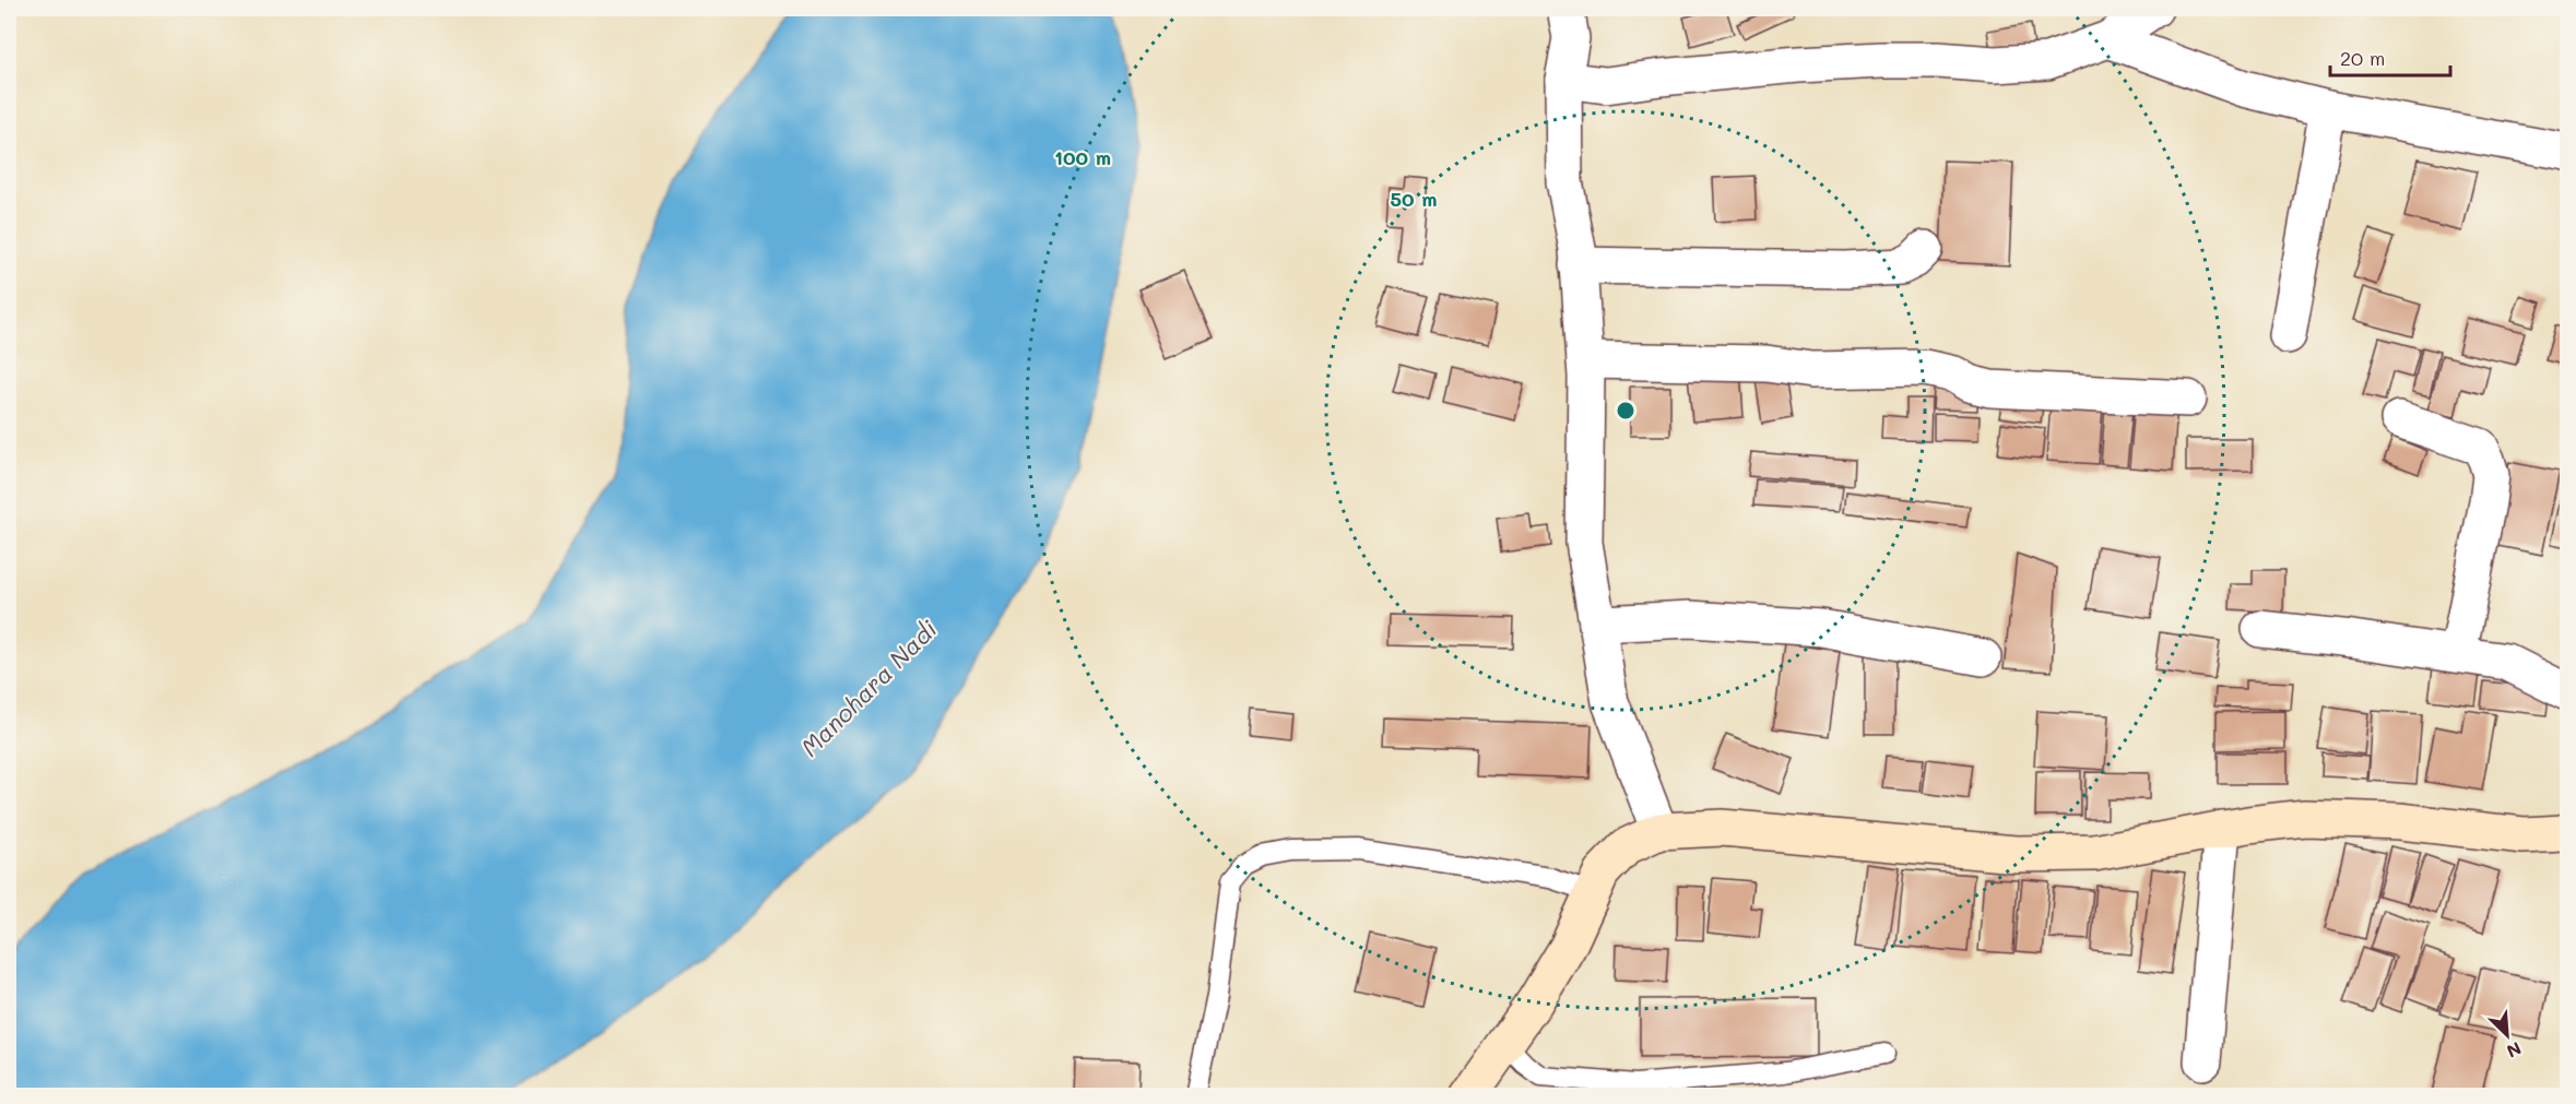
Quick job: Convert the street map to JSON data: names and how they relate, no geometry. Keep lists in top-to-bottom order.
{
  "water": ["Manohara Nadi"],
  "scale_bar": "20 m",
  "north": "bottom right",
  "rings": ["100 m", "50 m"]
}
